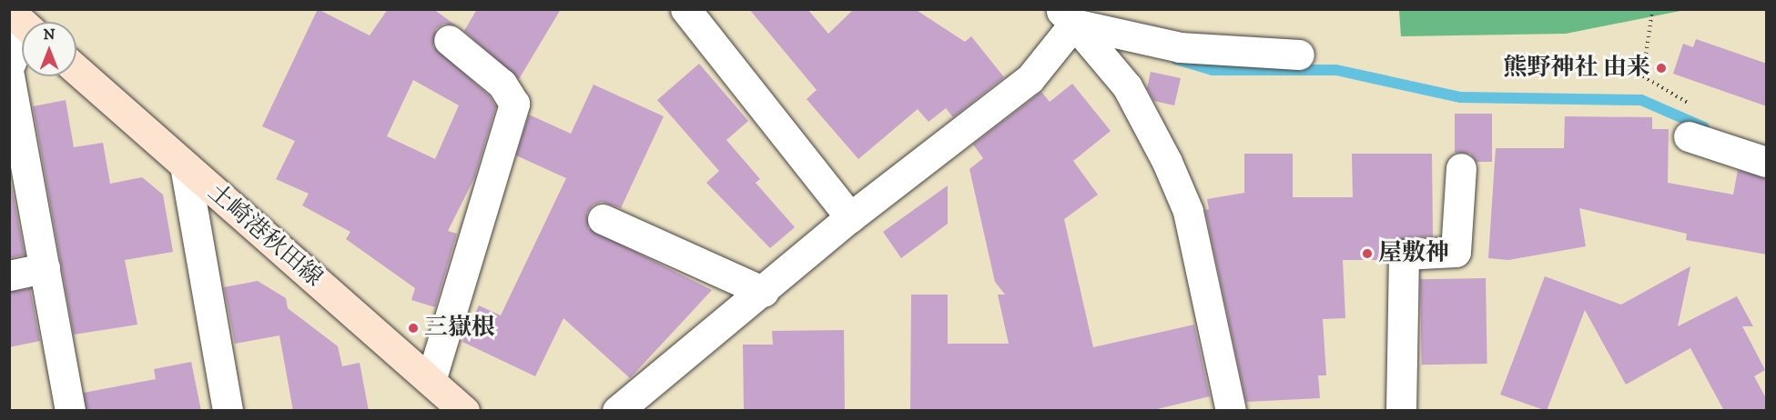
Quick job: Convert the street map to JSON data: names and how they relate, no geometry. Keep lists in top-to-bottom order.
{
  "streets": {
    "main road": ["土崎港秋田線"]
  },
  "places": ["熊野神社 由来", "屋敷神", "三嶽根"],
  "north": "top"
}
